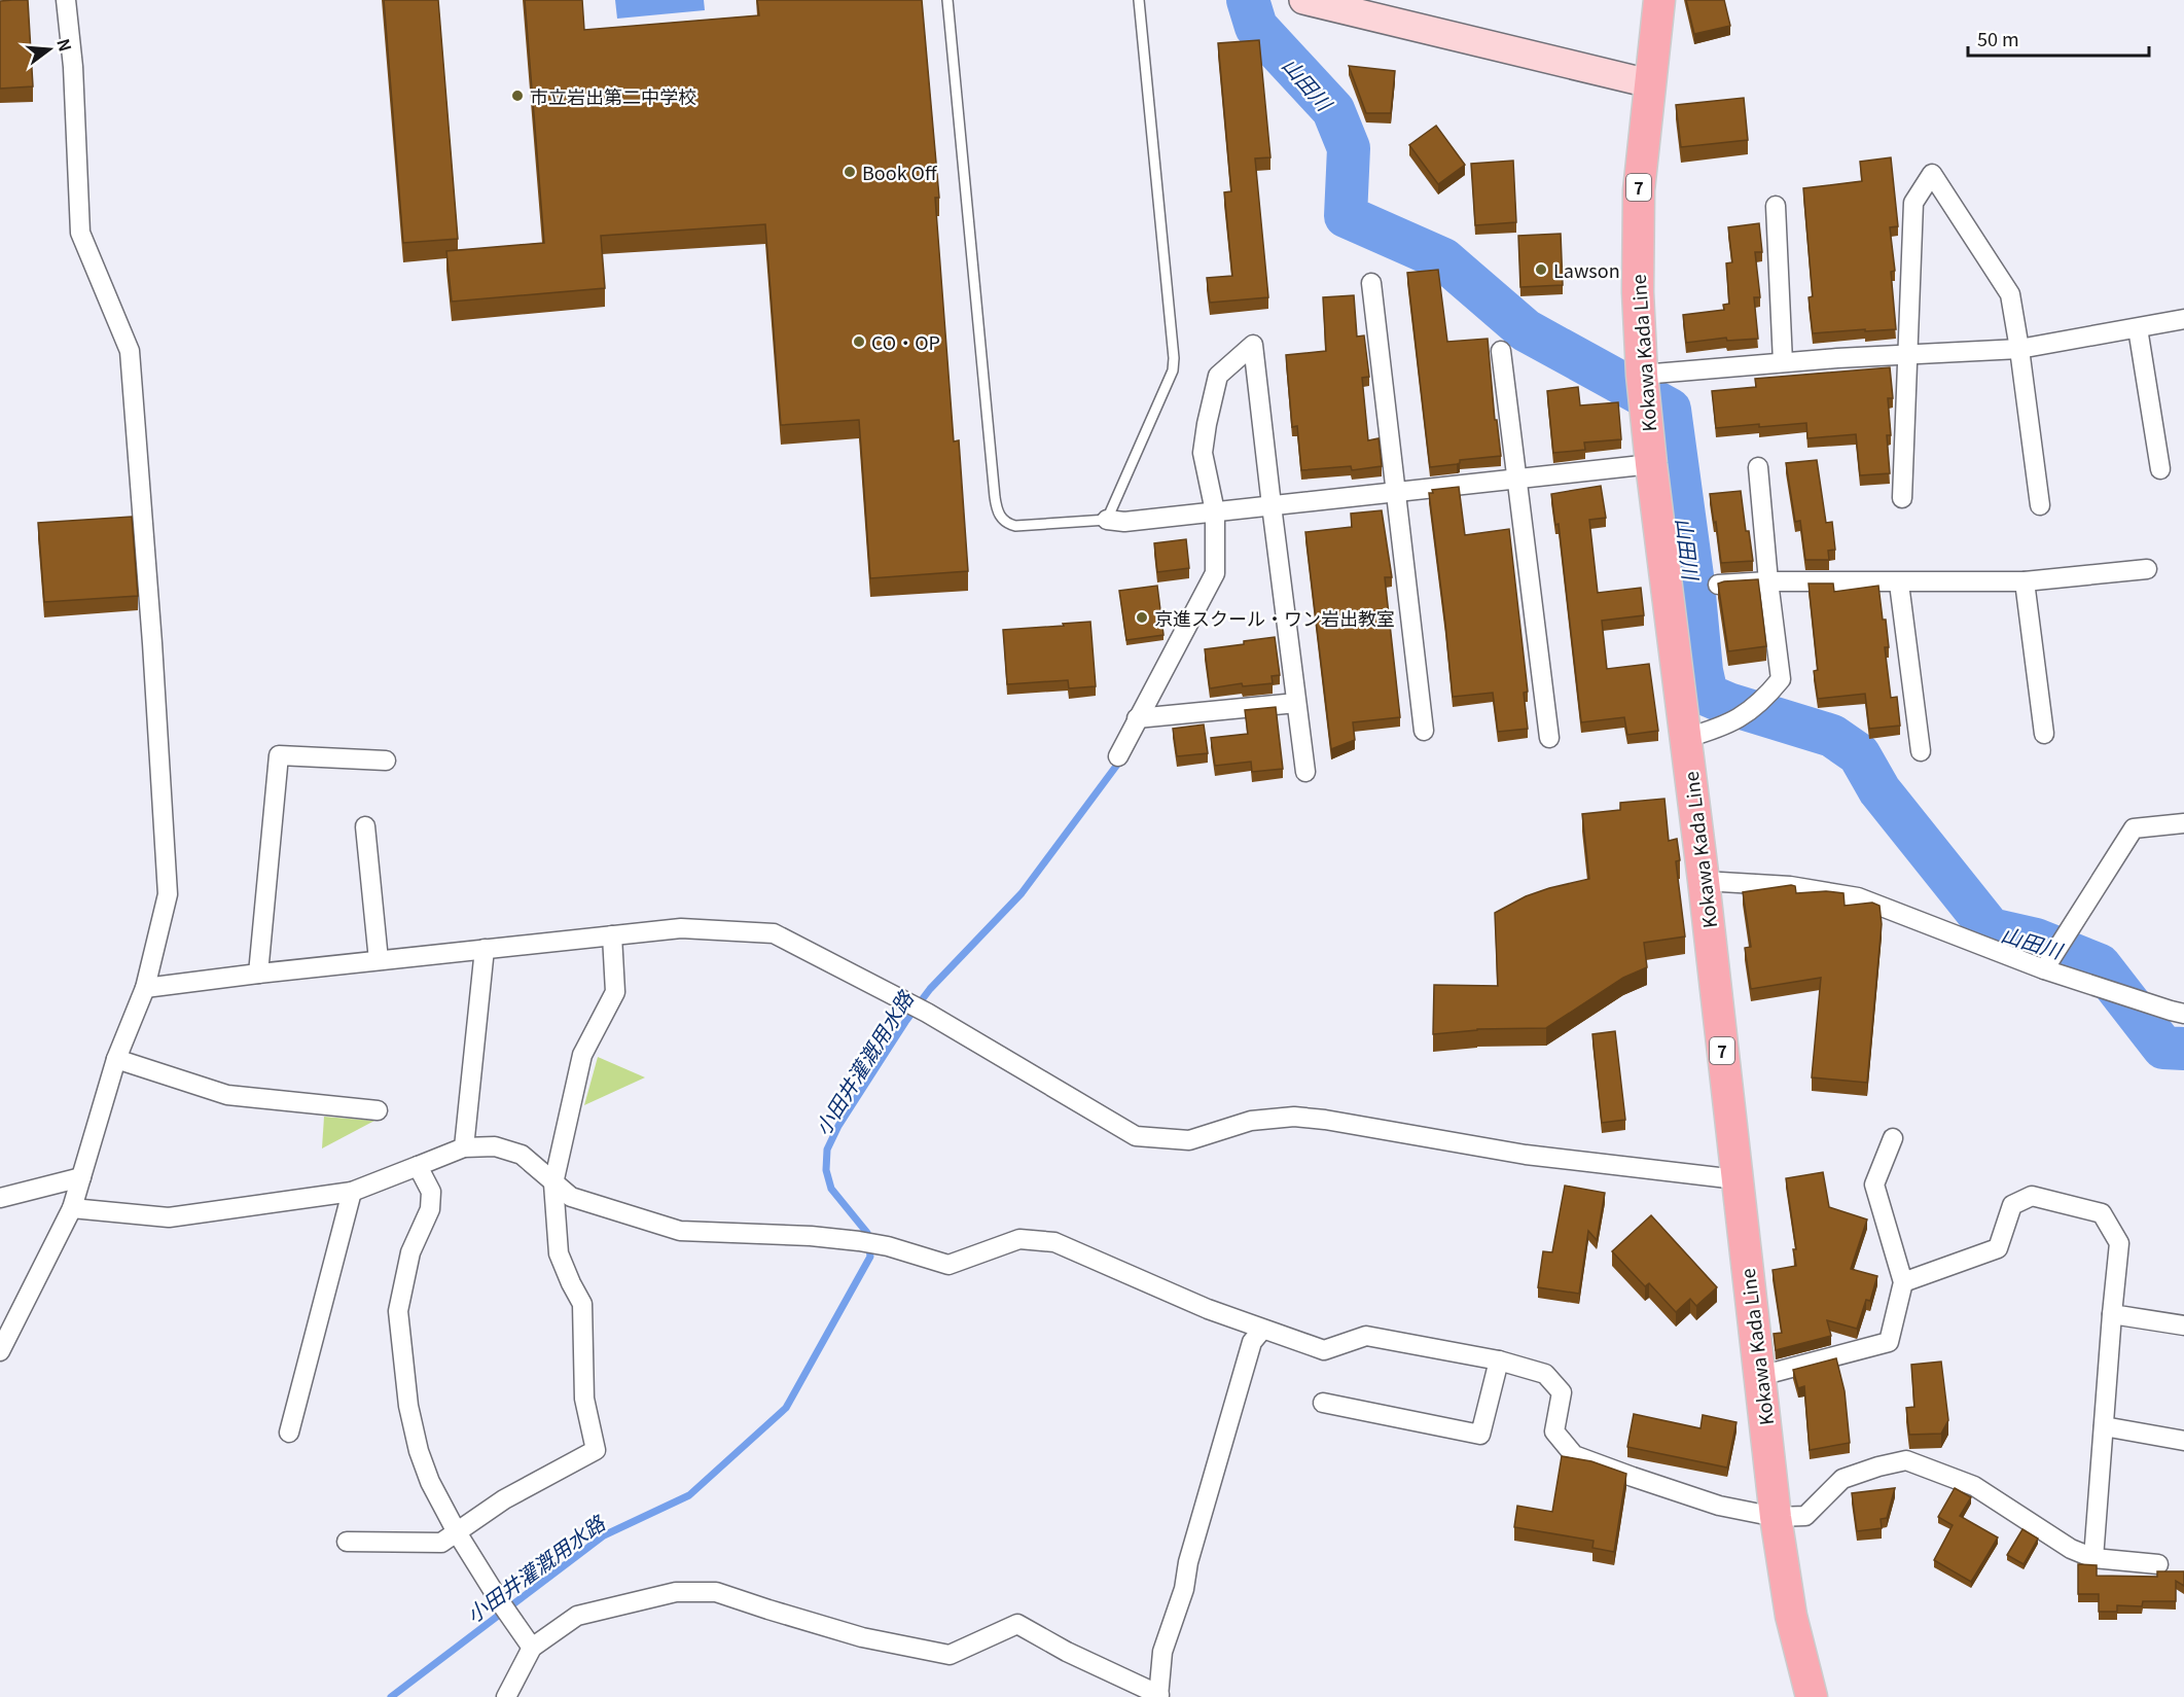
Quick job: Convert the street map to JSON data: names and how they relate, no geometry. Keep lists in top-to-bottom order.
{
  "streets": {
    "main road": ["7", "Kokawa Kada Line"]
  },
  "water": ["山田川", "小田井灌漑用水路"],
  "places": [
    "市立岩出第二中学校",
    "Book Off",
    "Lawson",
    "CO・OP",
    "京進スクール・ワン岩出教室"
  ],
  "scale_bar": "50 m",
  "north": "right"
}
